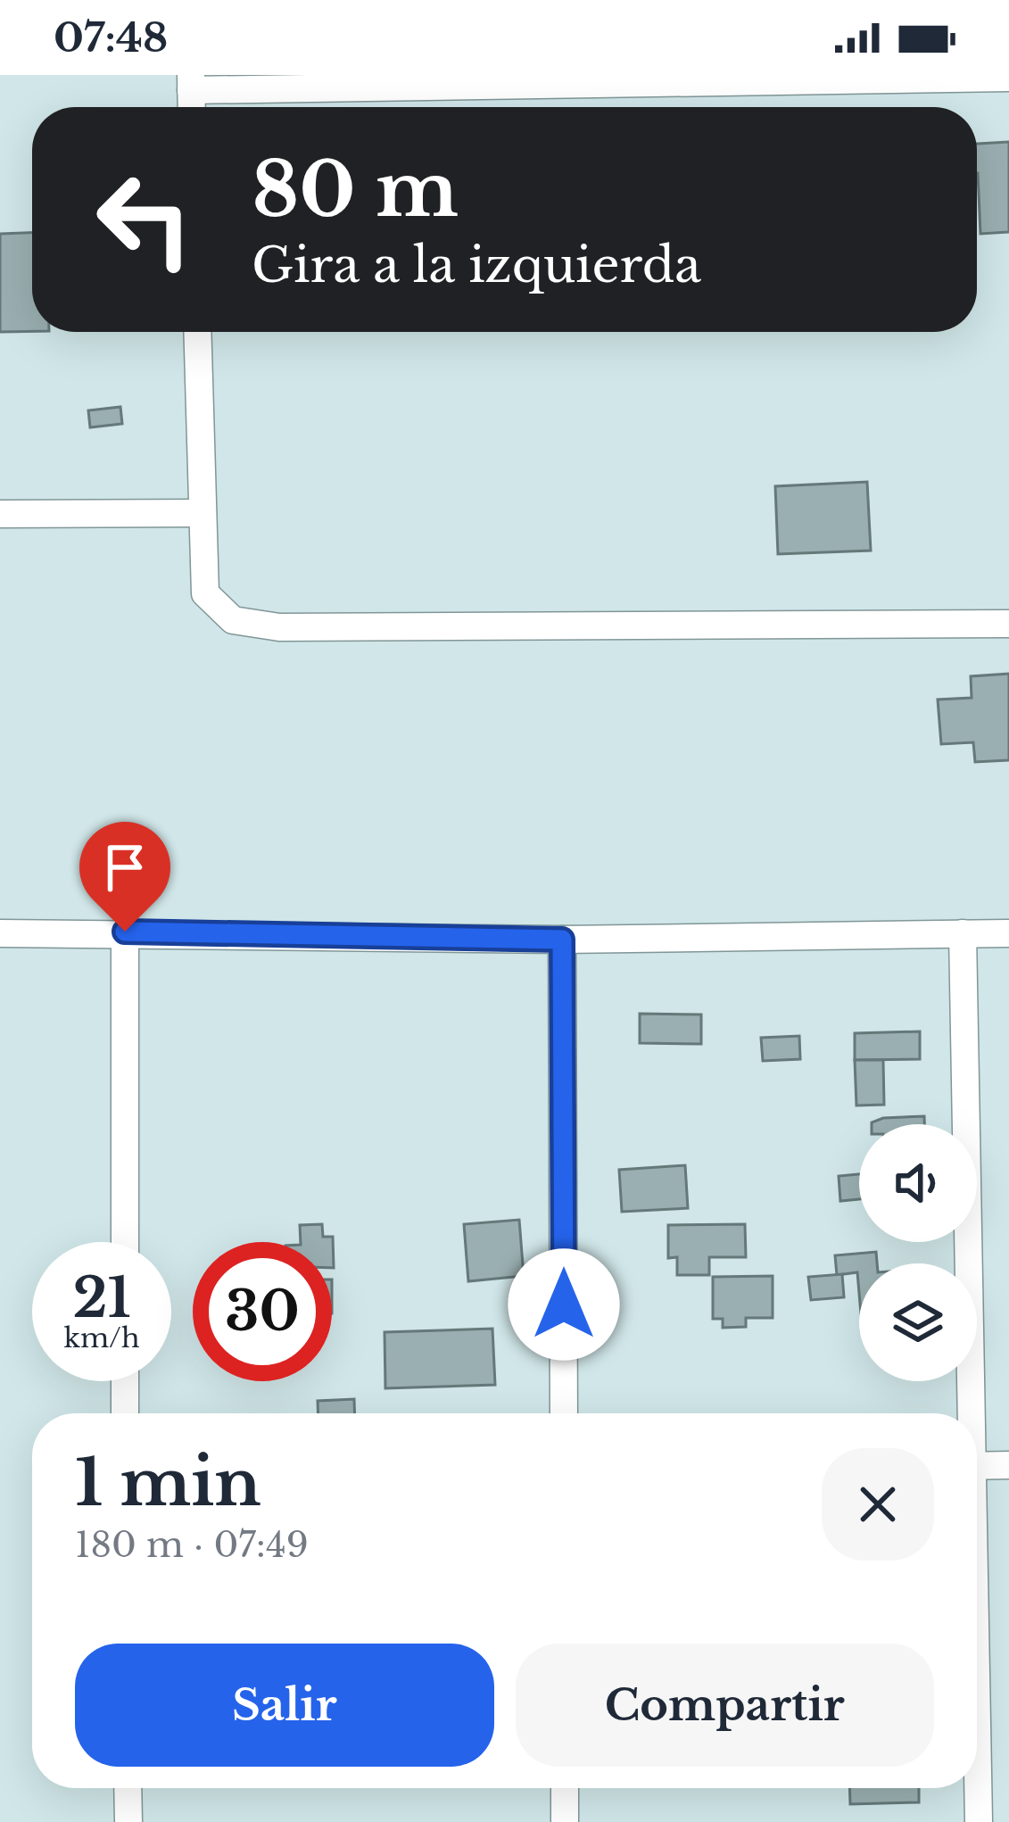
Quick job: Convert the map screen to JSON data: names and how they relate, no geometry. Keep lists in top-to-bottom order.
{
  "page": {
    "status": "07:48",
    "turn": ["80 m", "Gira a la izquierda"],
    "speed": "21 km/h",
    "limit": "30",
    "heading": ["1 min", "180 m · 07:49"],
    "buttons": ["Salir", "Compartir"]
  }
}
